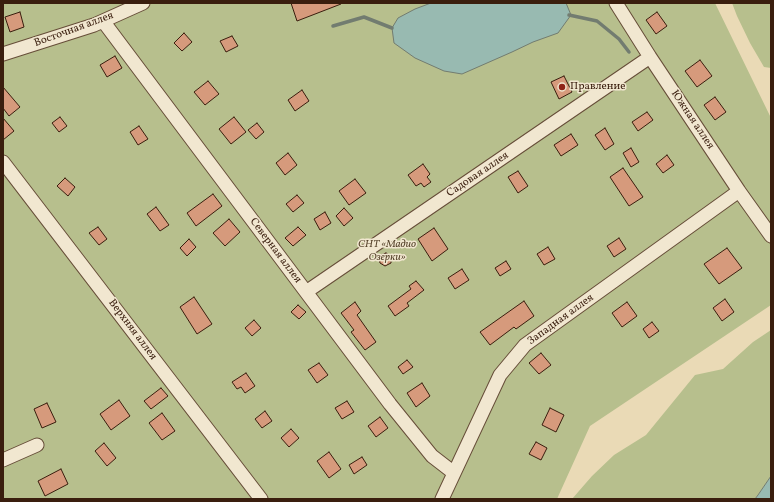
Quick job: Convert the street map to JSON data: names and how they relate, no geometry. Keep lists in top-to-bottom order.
{
  "streets": {
    "street": [
      "Восточная аллея",
      "Южная аллея",
      "Садовая аллея",
      "Северная аллея",
      "Западная аллея",
      "Верхняя аллея"
    ]
  },
  "crossings": [
    ["Восточная аллея", "Северная аллея"],
    ["Южная аллея", "Садовая аллея"],
    ["Южная аллея", "Западная аллея"],
    ["Садовая аллея", "Северная аллея"],
    ["Северная аллея", "Западная аллея"]
  ],
  "parks": ["СНТ «Мадио Озерки»"],
  "places": ["Правление"]
}
